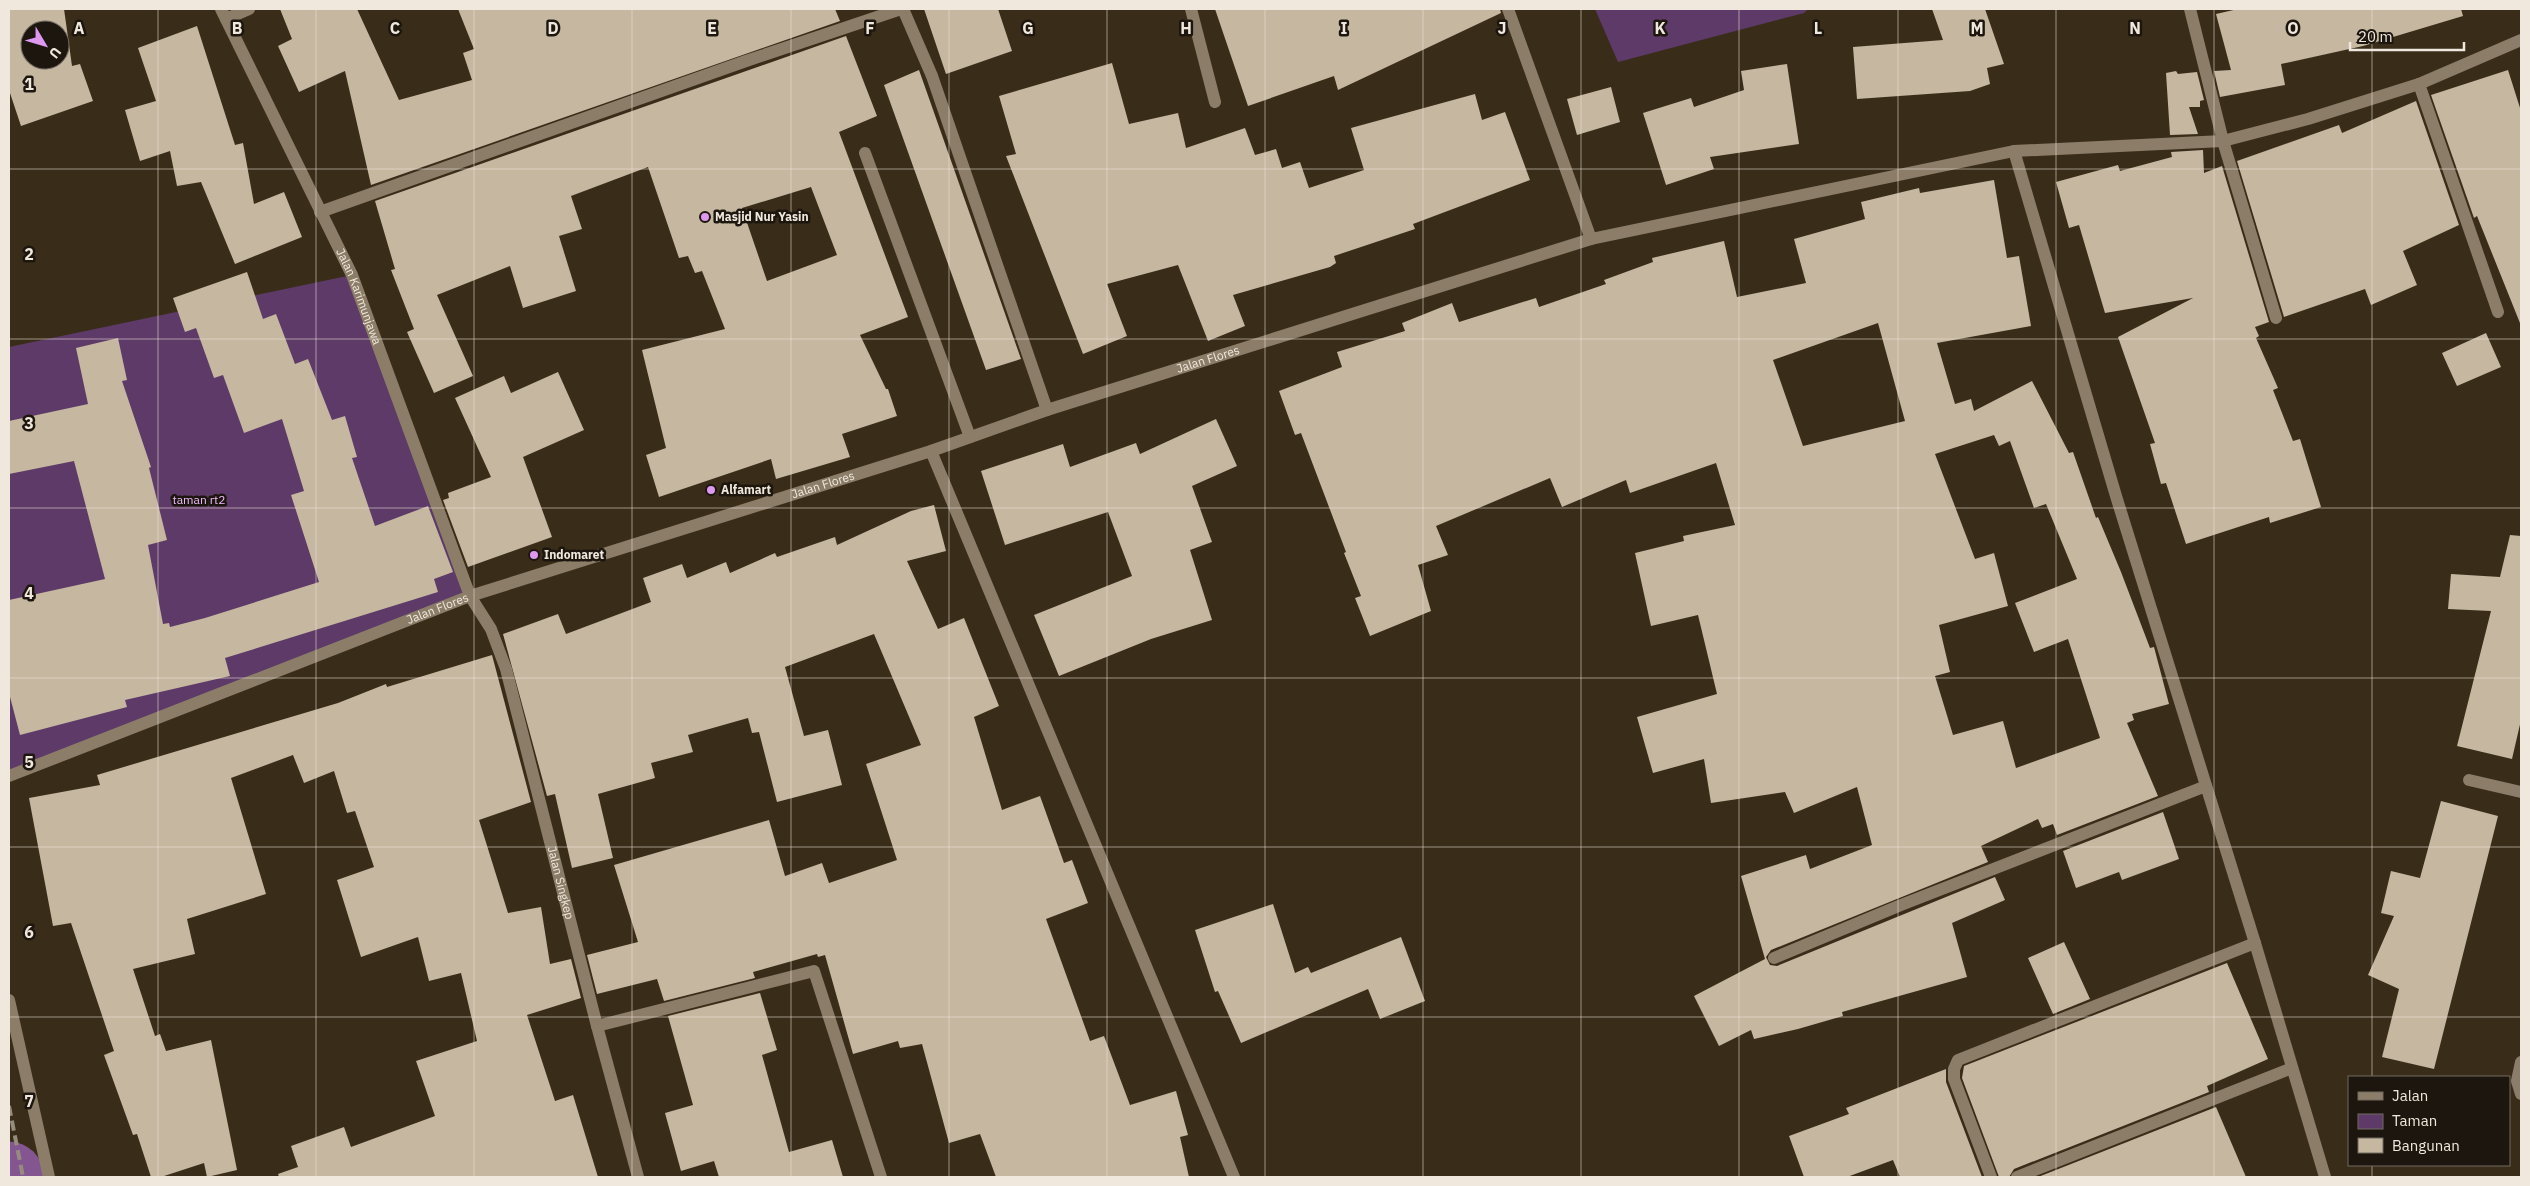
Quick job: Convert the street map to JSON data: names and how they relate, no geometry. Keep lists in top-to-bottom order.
{
  "streets": {
    "street": ["Jalan Karimunjawa", "Jalan Flores", "Jalan Singkep"]
  },
  "crossings": [
    ["Jalan Karimunjawa", "Jalan Flores"],
    ["Jalan Karimunjawa", "Jalan Singkep"],
    ["Jalan Flores", "Jalan Singkep"]
  ],
  "parks": ["taman rt2"],
  "places": ["Masjid Nur Yasin", "Alfamart", "Indomaret"],
  "legend": ["Jalan", "Taman", "Bangunan"],
  "scale_bar": "20 m",
  "north": "bottom right",
  "grid": {
    "columns": [
      "A",
      "B",
      "C",
      "D",
      "E",
      "F",
      "G",
      "H",
      "I",
      "J",
      "K",
      "L",
      "M",
      "N",
      "O"
    ],
    "rows": [
      "1",
      "2",
      "3",
      "4",
      "5",
      "6",
      "7"
    ]
  }
}
